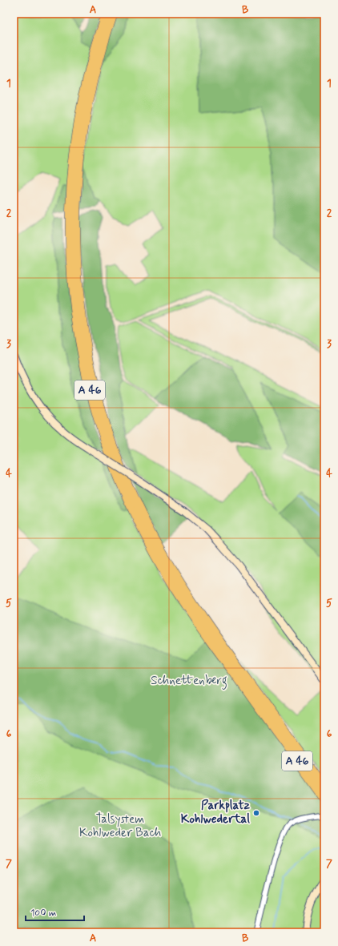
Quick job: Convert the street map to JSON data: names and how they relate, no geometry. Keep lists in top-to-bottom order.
{
  "streets": {
    "highway": ["A 46"]
  },
  "parks": ["Schnettenberg", "Talsystem Kohlweder Bach"],
  "places": ["Parkplatz Kohlwedertal"],
  "scale_bar": "100 m",
  "grid": {
    "columns": ["A", "B"],
    "rows": [
      "1",
      "2",
      "3",
      "4",
      "5",
      "6",
      "7"
    ]
  }
}
